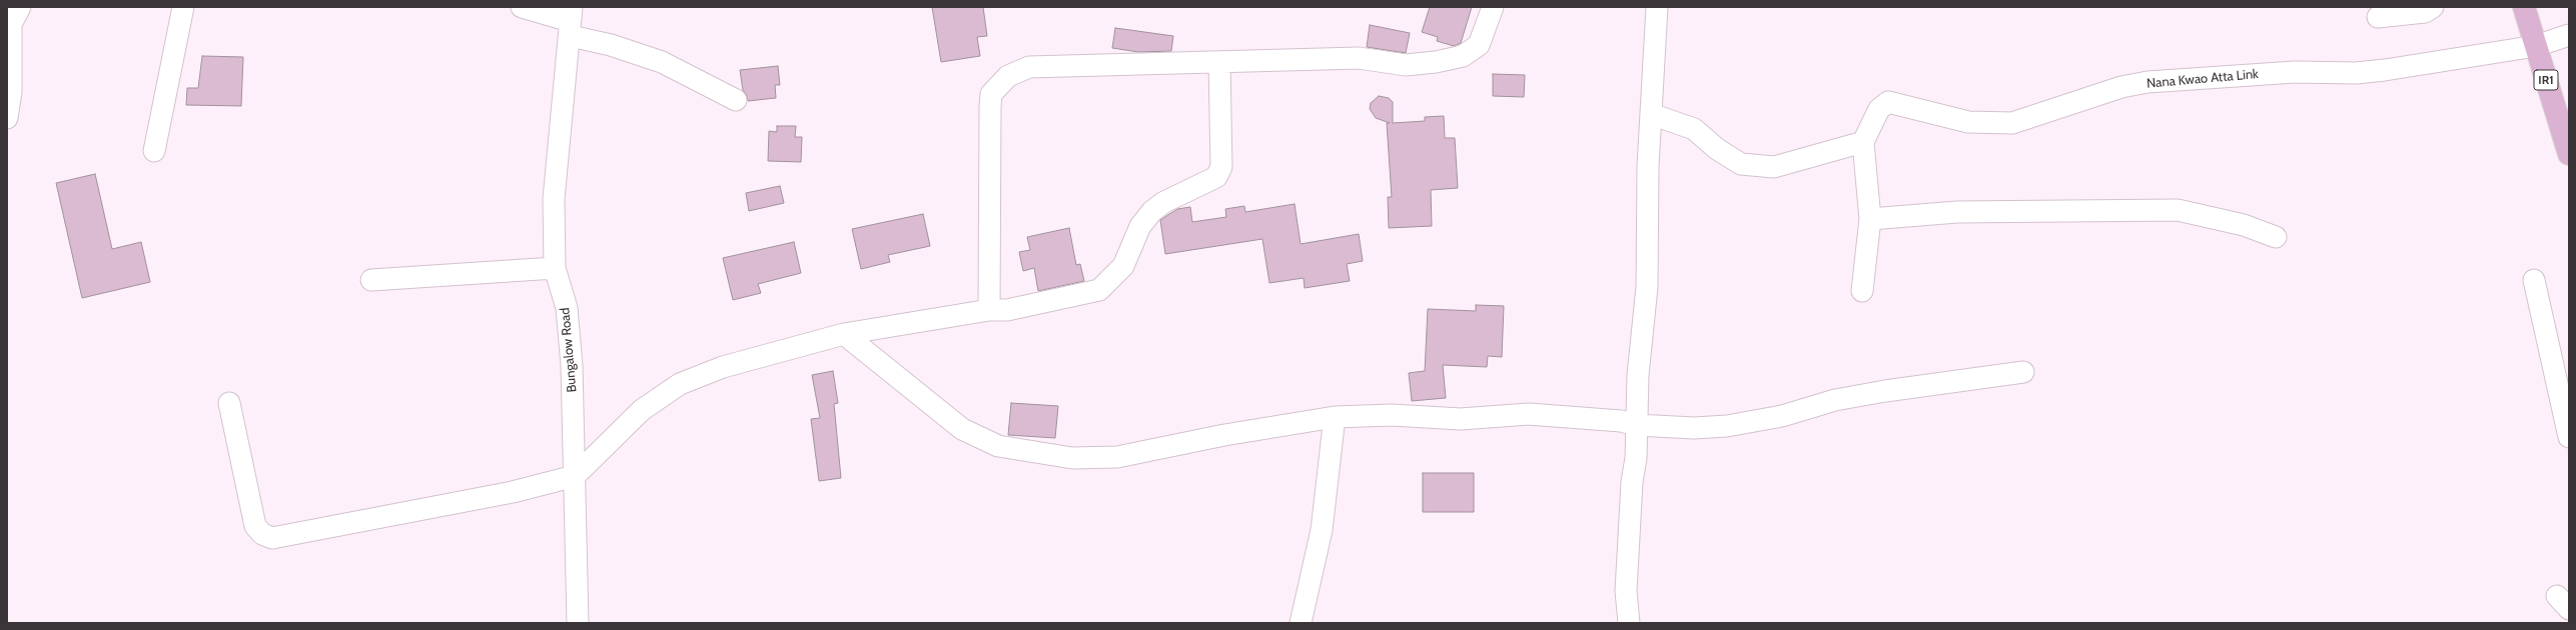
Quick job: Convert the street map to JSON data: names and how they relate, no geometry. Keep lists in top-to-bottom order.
{
  "streets": {
    "main road": ["IR1"],
    "street": ["Nana Kwao Atta Link", "Bungalow Road"]
  },
  "crossings": [
    ["Nana Kwao Atta Link", "IR1"]
  ]
}
